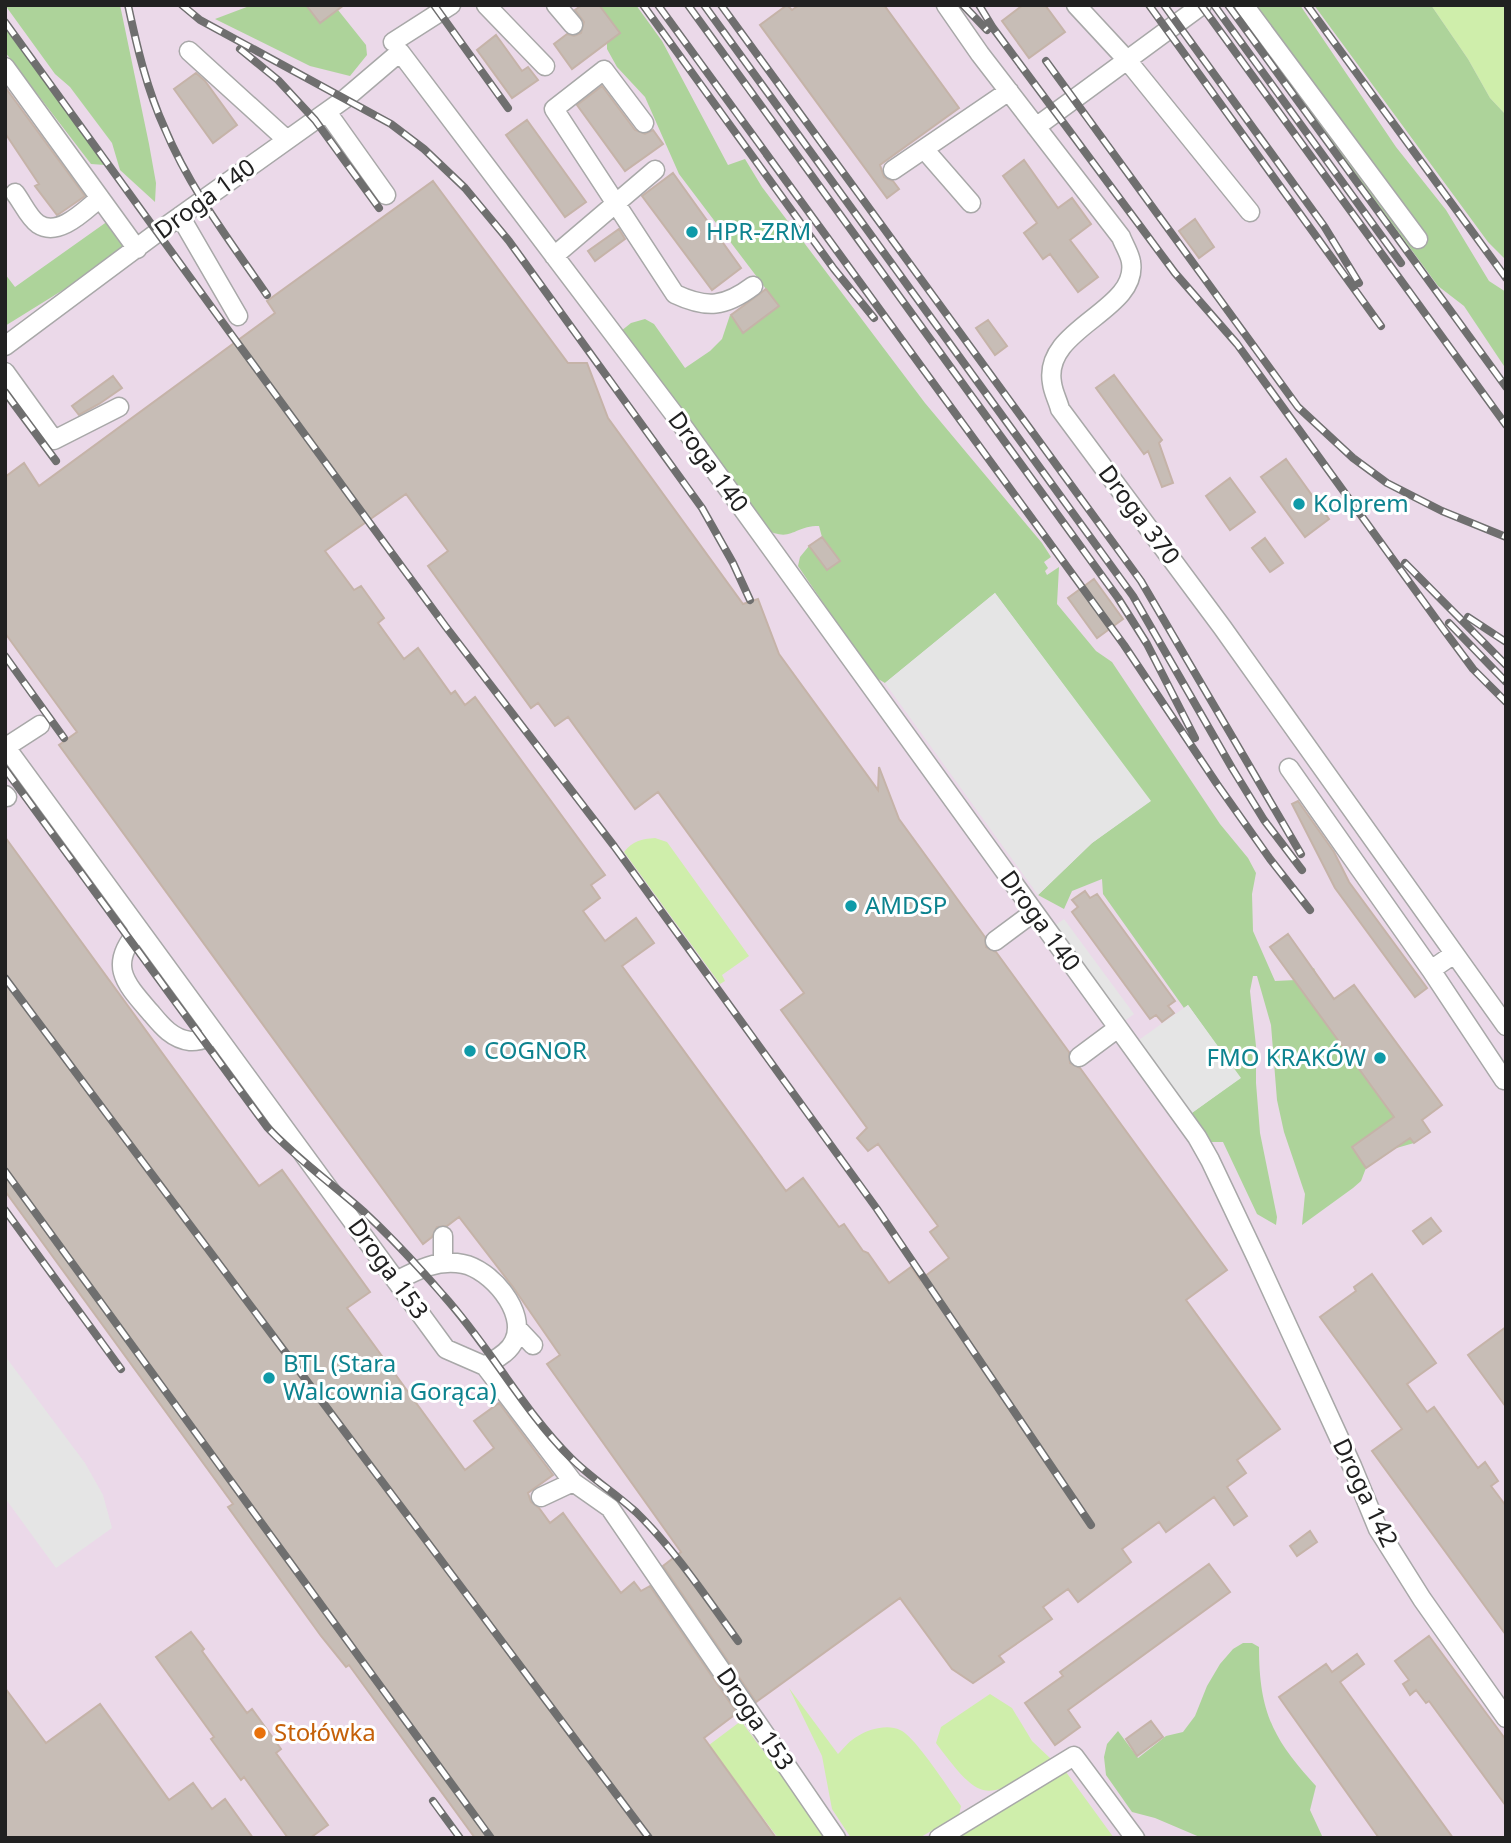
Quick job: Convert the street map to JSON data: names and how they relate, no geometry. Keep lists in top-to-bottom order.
{
  "streets": {
    "lane": [
      "Droga 140",
      "Droga 370",
      "Droga 153",
      "Droga 142"
    ]
  },
  "crossings": [
    ["Droga 140", "Droga 142"]
  ],
  "places": [
    "HPR-ZRM",
    "Kolprem",
    "AMDSP",
    "COGNOR",
    "FMO KRAKÓW",
    "BTL (Stara Walcownia Gorąca)",
    "Stołówka"
  ]
}
